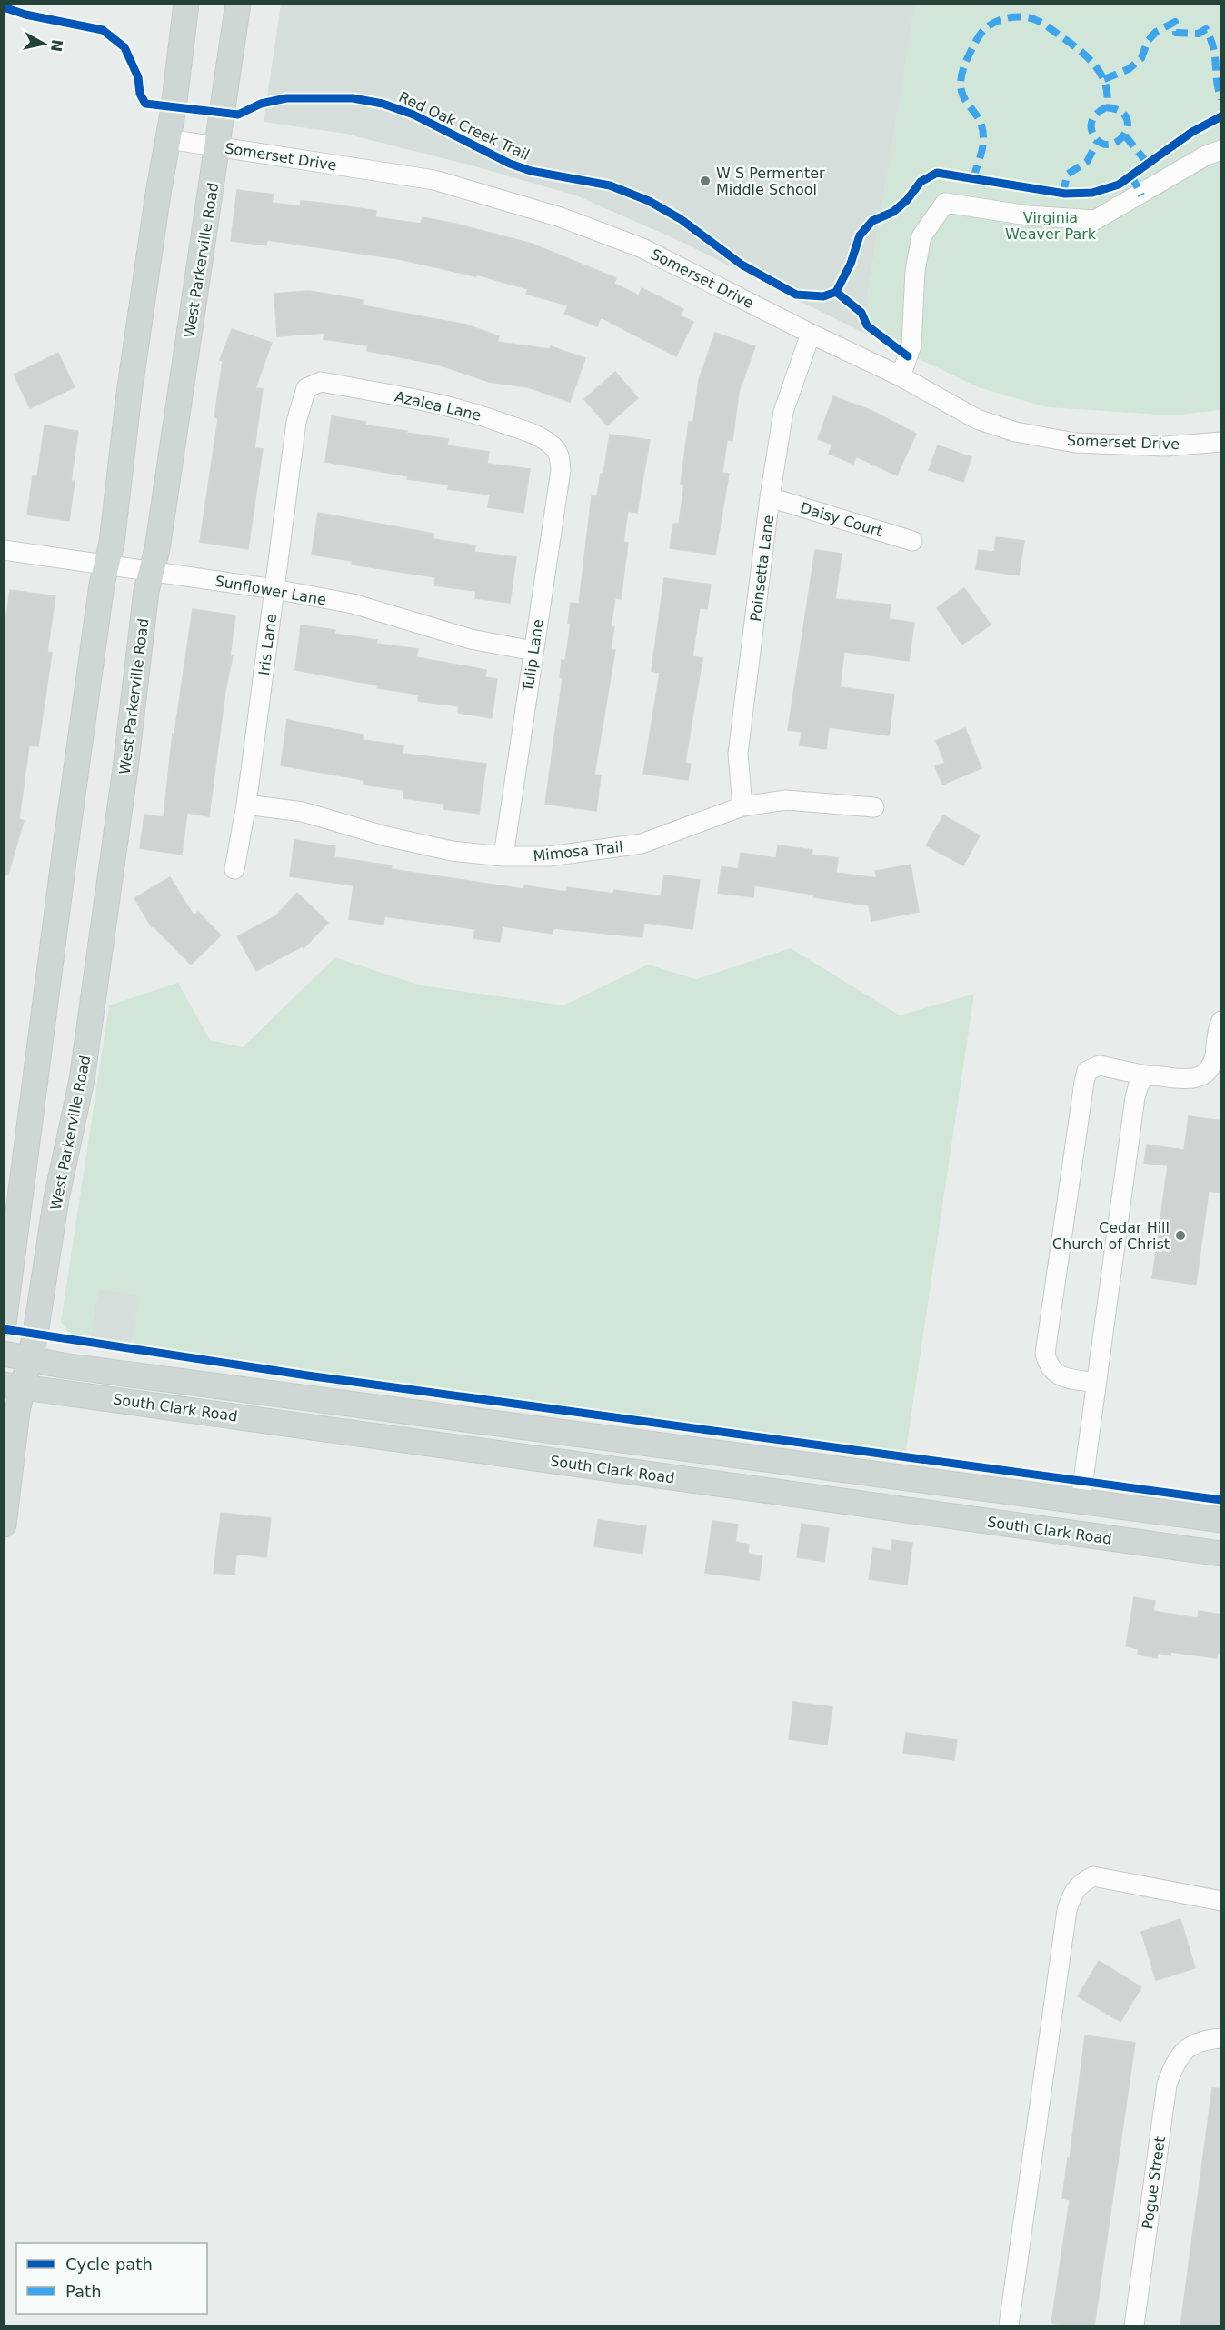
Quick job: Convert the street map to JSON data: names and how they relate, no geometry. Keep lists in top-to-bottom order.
{
  "streets": {
    "main road": ["West Parkerville Road", "South Clark Road"],
    "street": [
      "Somerset Drive",
      "Azalea Lane",
      "Daisy Court",
      "Poinsetta Lane",
      "Sunflower Lane",
      "Iris Lane",
      "Tulip Lane",
      "Mimosa Trail",
      "Pogue Street"
    ],
    "cycle path": ["Red Oak Creek Trail"]
  },
  "crossings": [
    ["Somerset Drive", "West Parkerville Road"],
    ["Somerset Drive", "Poinsetta Lane"],
    ["West Parkerville Road", "Sunflower Lane"],
    ["West Parkerville Road", "South Clark Road"],
    ["Azalea Lane", "Iris Lane"],
    ["Azalea Lane", "Tulip Lane"],
    ["Daisy Court", "Poinsetta Lane"],
    ["Poinsetta Lane", "Mimosa Trail"],
    ["Sunflower Lane", "Iris Lane"],
    ["Sunflower Lane", "Tulip Lane"],
    ["Iris Lane", "Mimosa Trail"],
    ["Tulip Lane", "Mimosa Trail"]
  ],
  "parks": ["Virginia Weaver Park"],
  "places": ["W S Permenter Middle School", "Cedar Hill Church of Christ"],
  "legend": ["Cycle path", "Path"],
  "north": "right"
}
